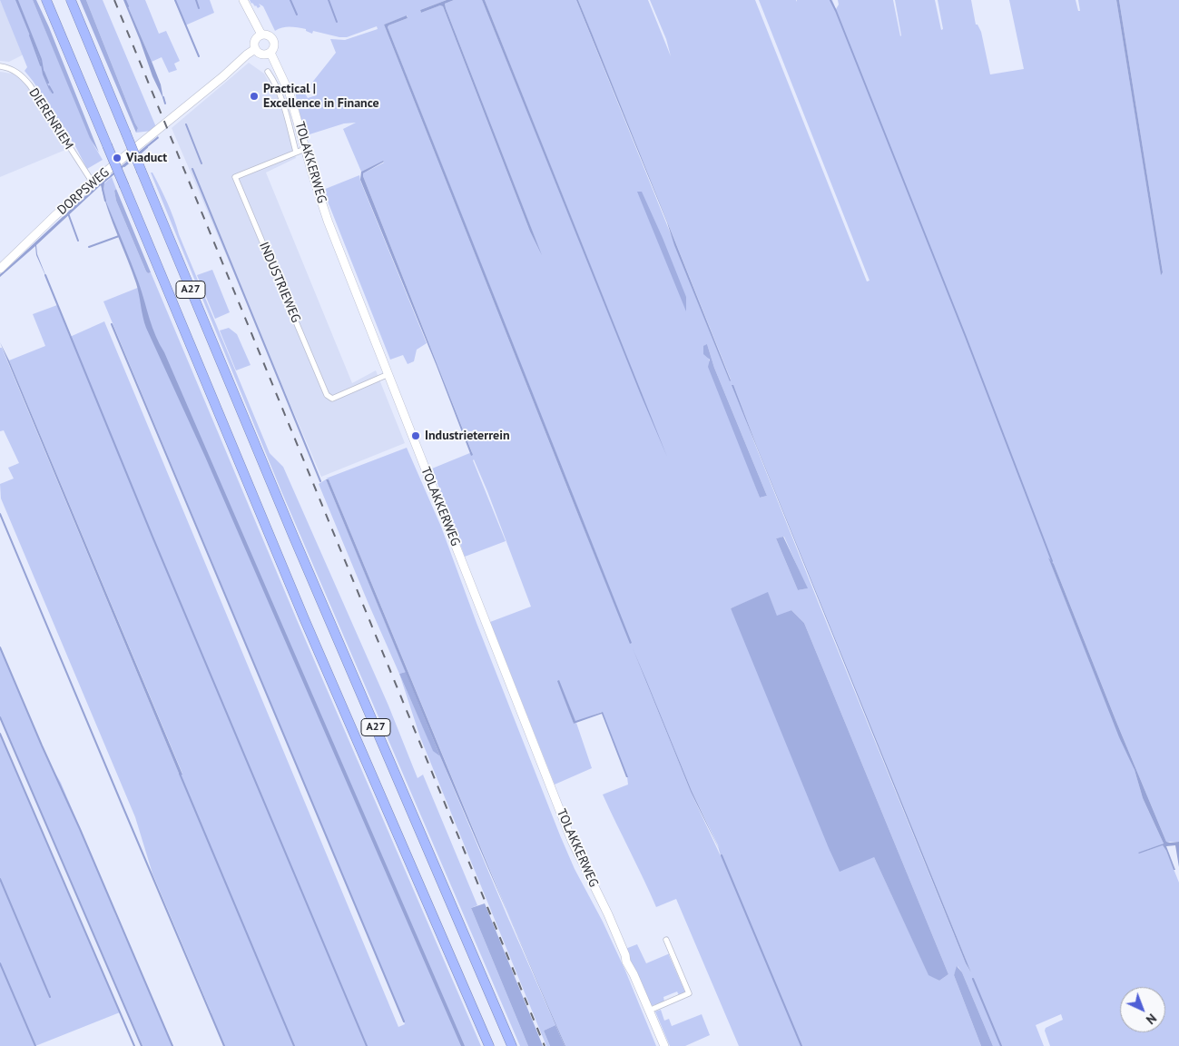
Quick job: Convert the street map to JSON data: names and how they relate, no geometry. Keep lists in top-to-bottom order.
{
  "streets": {
    "highway": ["A27"],
    "main road": ["TOLAKKERWEG", "DORPSWEG"],
    "street": ["DIERENRIEM", "INDUSTRIEWEG"]
  },
  "crossings": [
    ["DIERENRIEM", "DORPSWEG"],
    ["TOLAKKERWEG", "DORPSWEG"],
    ["TOLAKKERWEG", "INDUSTRIEWEG"]
  ],
  "places": ["Practical | Excellence in Finance", "Viaduct", "Industrieterrein"],
  "north": "bottom right"
}
